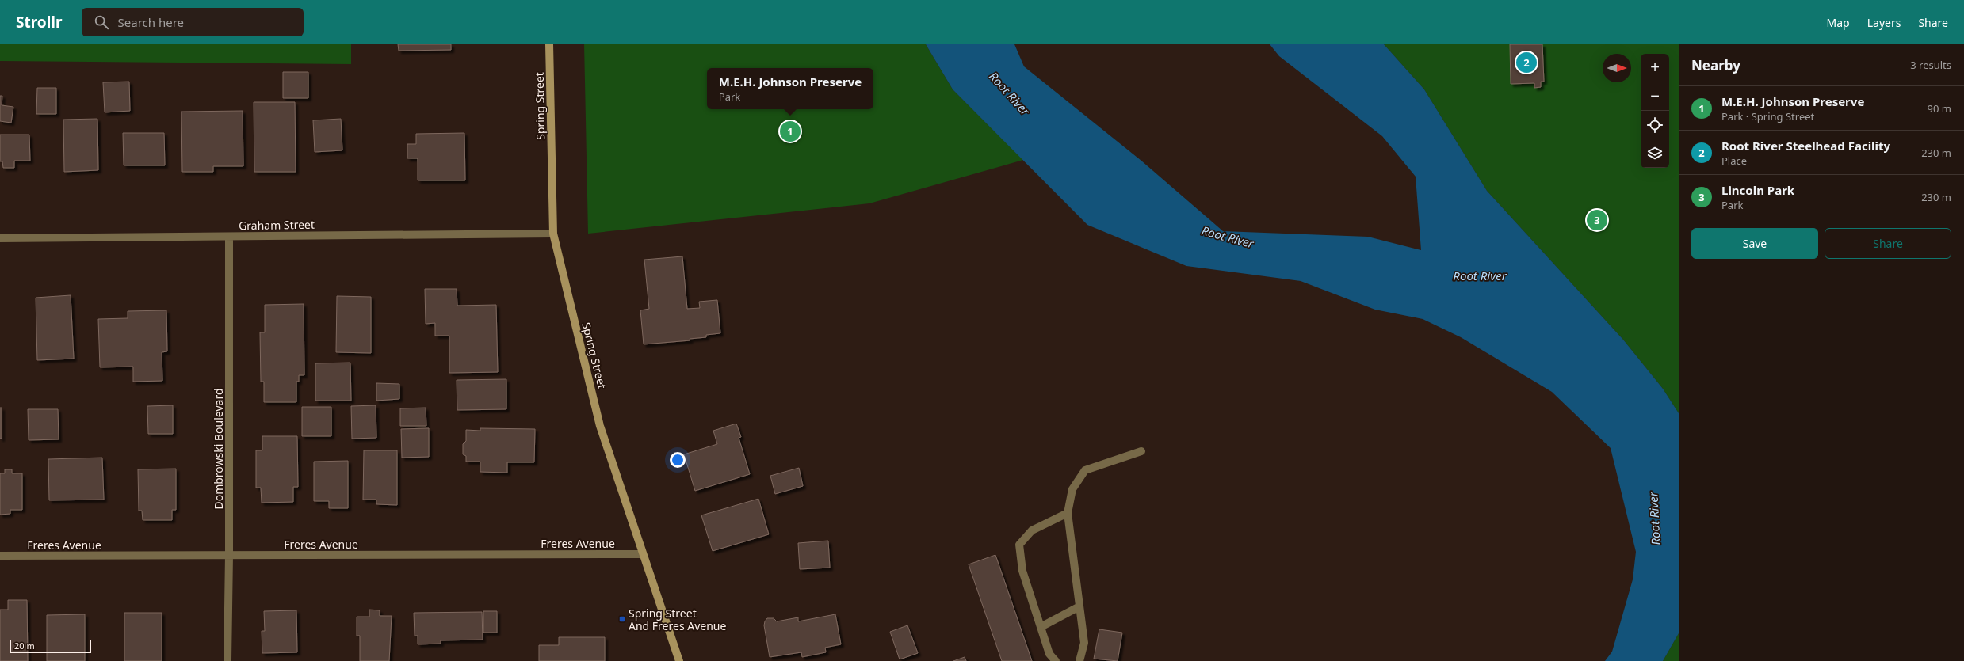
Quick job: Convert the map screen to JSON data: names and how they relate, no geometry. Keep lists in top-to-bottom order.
{
  "streets": {
    "main road": ["Spring Street"],
    "street": ["Graham Street", "Dombrowski Boulevard", "Freres Avenue"]
  },
  "crossings": [
    ["Spring Street", "Graham Street"],
    ["Spring Street", "Freres Avenue"],
    ["Graham Street", "Dombrowski Boulevard"],
    ["Dombrowski Boulevard", "Freres Avenue"]
  ],
  "water": ["Root River"],
  "places": {
    "transit": ["Spring Street And Freres Avenue"]
  },
  "scale_bar": "20 m",
  "north": "right",
  "page": {
    "header": "Strollr",
    "search": "Search here",
    "nav": ["Map", "Layers", "Share"],
    "heading": ["Nearby", "3 results"],
    "pins": ["2", "1", "3"],
    "map_buttons": ["+", "−"],
    "popup": ["M.E.H. Johnson Preserve", "Park"],
    "list": [
      {
        "mark": "1",
        "name": "M.E.H. Johnson Preserve",
        "note": "Park · Spring Street",
        "value": "90 m"
      },
      {
        "mark": "2",
        "name": "Root River Steelhead Facility",
        "note": "Place",
        "value": "230 m"
      },
      {
        "mark": "3",
        "name": "Lincoln Park",
        "note": "Park",
        "value": "230 m"
      }
    ],
    "buttons": ["Save", "Share"],
    "scale": "20 m"
  }
}
